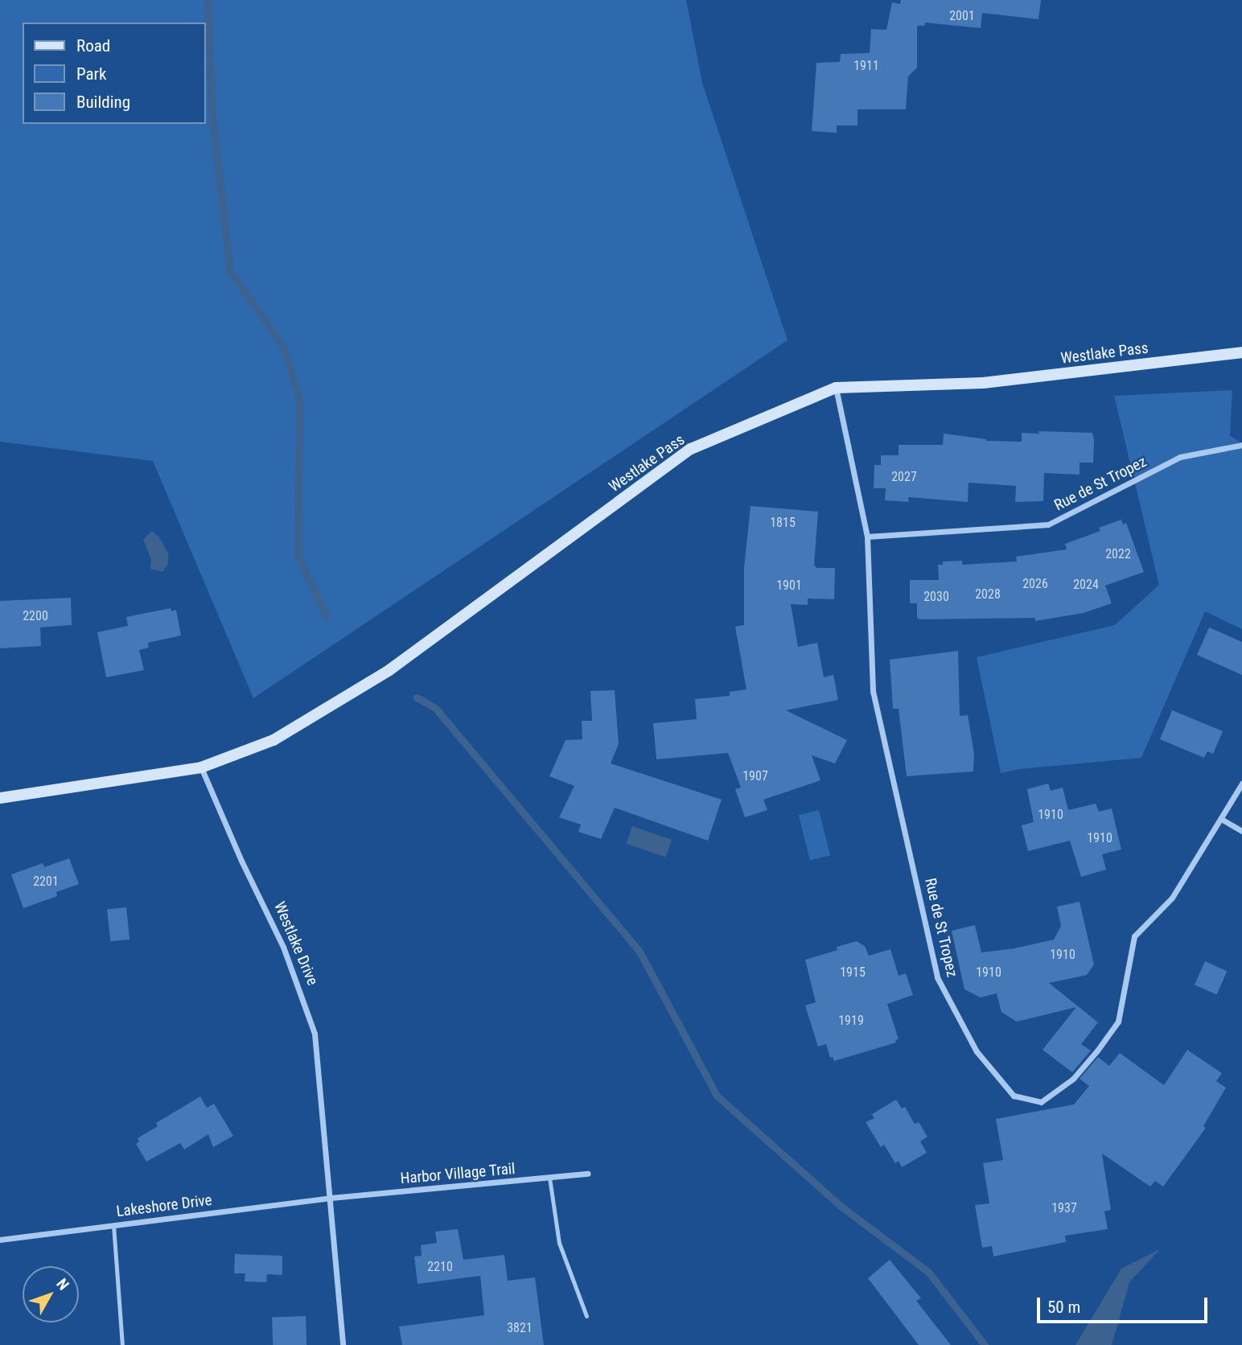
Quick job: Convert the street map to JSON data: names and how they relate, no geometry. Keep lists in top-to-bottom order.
{
  "streets": {
    "street": [
      "Westlake Pass",
      "Rue de St Tropez",
      "Westlake Drive",
      "Harbor Village Trail",
      "Lakeshore Drive"
    ]
  },
  "crossings": [
    ["Westlake Pass", "Rue de St Tropez"],
    ["Westlake Pass", "Westlake Drive"],
    ["Westlake Drive", "Harbor Village Trail"],
    ["Westlake Drive", "Lakeshore Drive"],
    ["Harbor Village Trail", "Lakeshore Drive"]
  ],
  "house_numbers": [
    "2001",
    "1911",
    "2027",
    "1815",
    "2022",
    "2026",
    "2024",
    "1901",
    "2028",
    "2030",
    "2200",
    "1907",
    "1910",
    "1910",
    "2201",
    "1910",
    "1915",
    "1910",
    "1919",
    "1937",
    "2210",
    "3821"
  ],
  "legend": ["Road", "Park", "Building"],
  "scale_bar": "50 m",
  "north": "top right"
}
